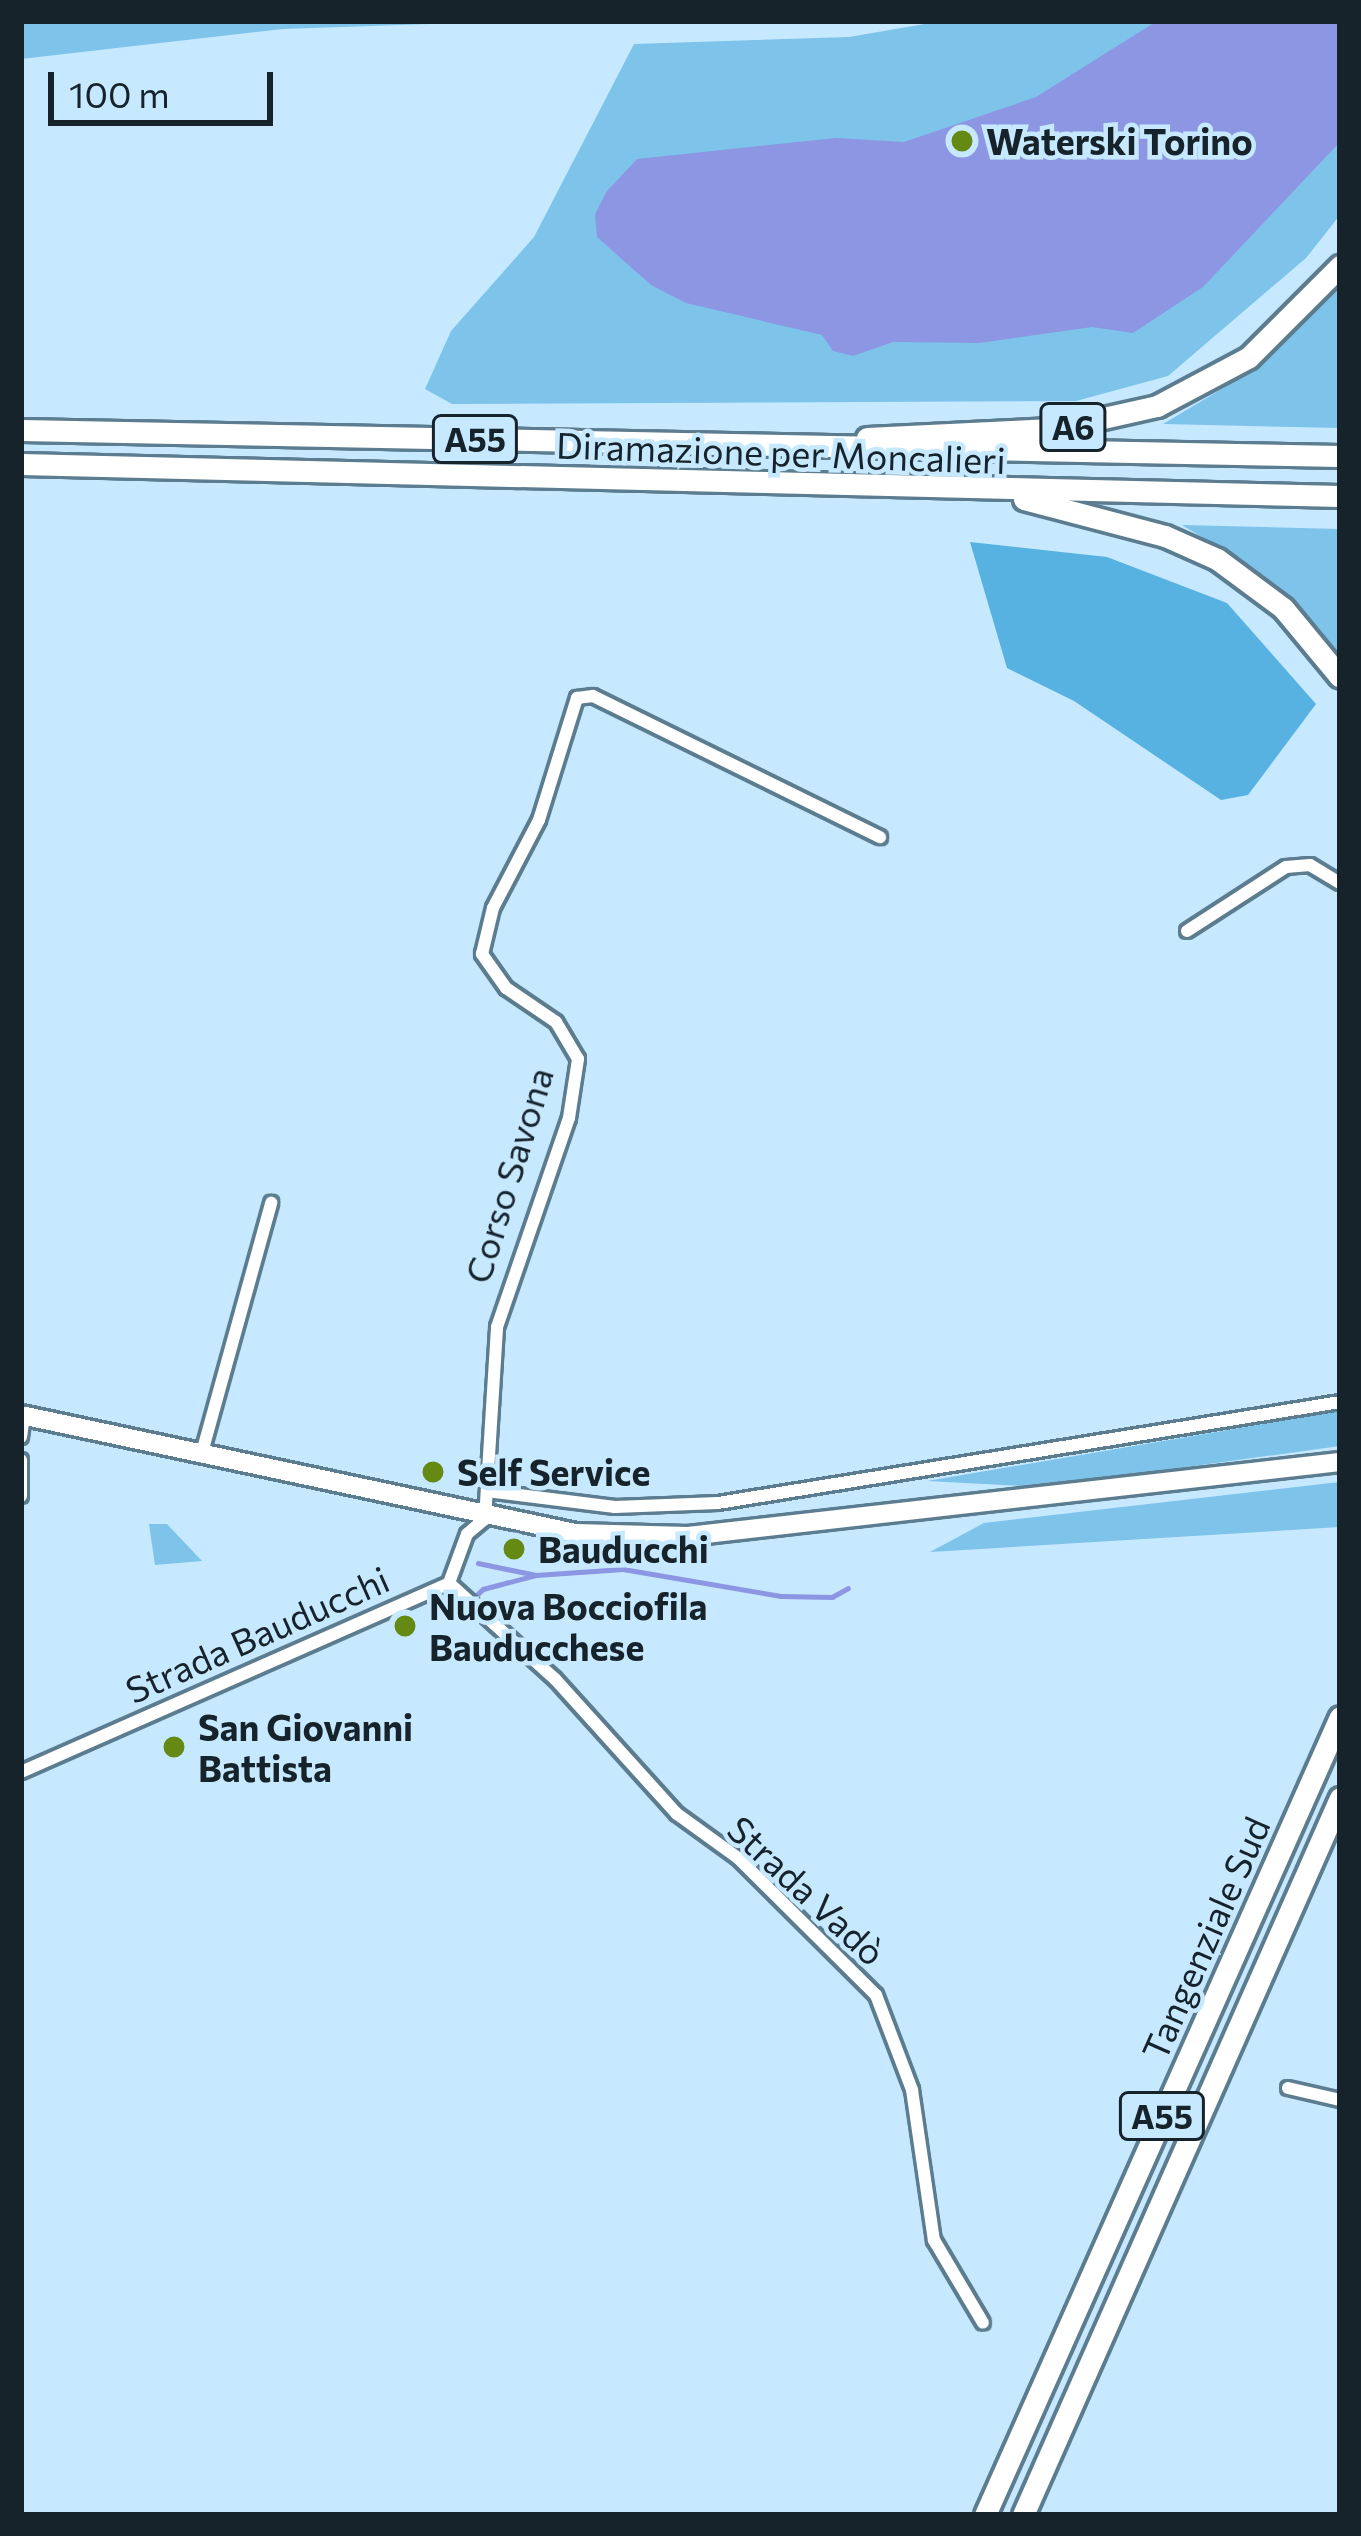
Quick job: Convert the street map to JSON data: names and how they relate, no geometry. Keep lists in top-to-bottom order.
{
  "streets": {
    "highway": [
      "A6",
      "A55",
      "Diramazione per Moncalieri",
      "Tangenziale Sud"
    ],
    "street": ["Corso Savona", "Strada Bauducchi", "Strada Vadò"]
  },
  "crossings": [
    ["A6", "Diramazione per Moncalieri"],
    ["Strada Bauducchi", "Strada Vadò"]
  ],
  "places": [
    "Waterski Torino",
    "Self Service",
    "Bauducchi",
    "Nuova Bocciofila Bauducchese",
    "San Giovanni Battista"
  ],
  "scale_bar": "100 m"
}
